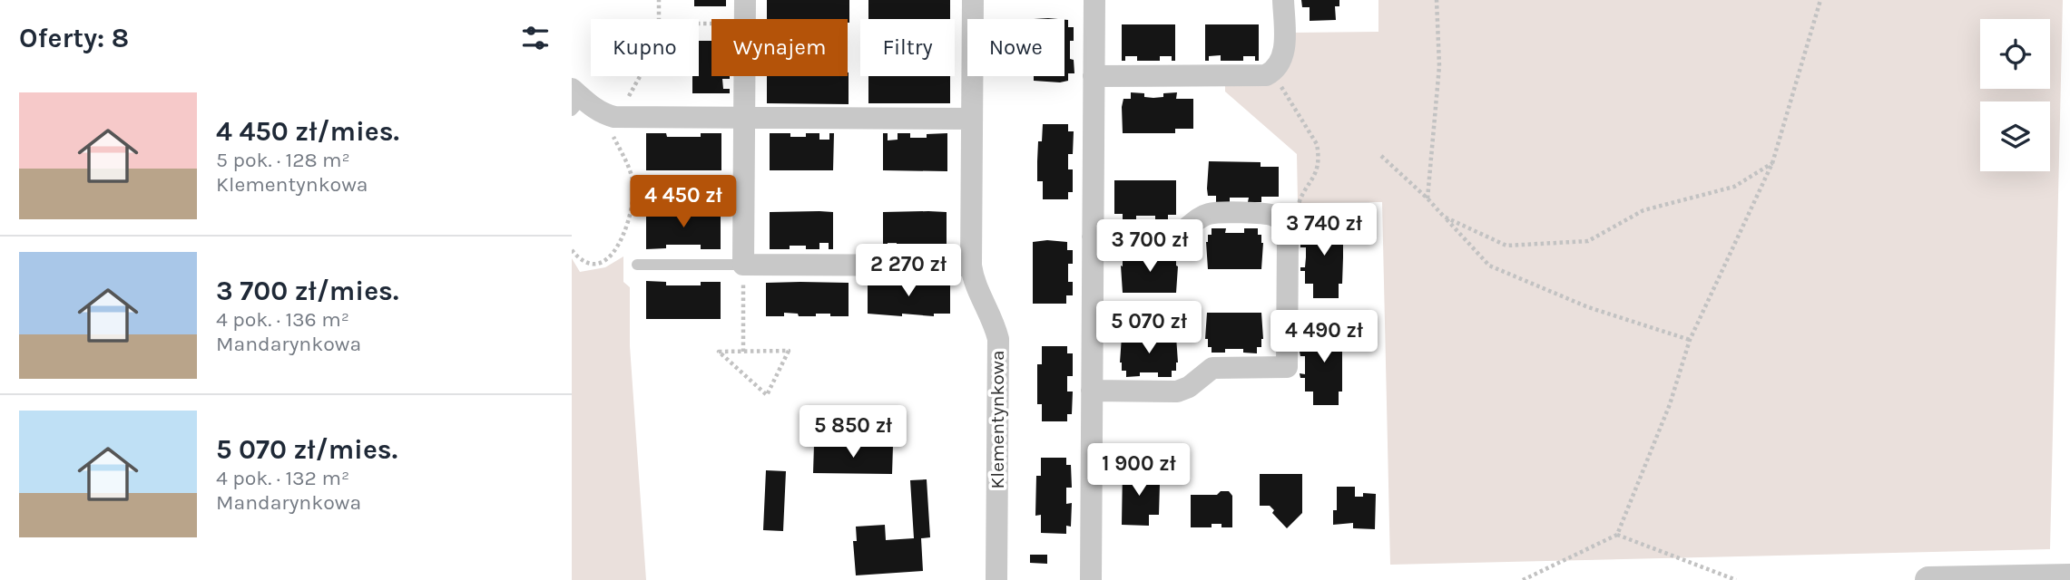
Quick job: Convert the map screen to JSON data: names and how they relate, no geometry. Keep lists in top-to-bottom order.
{
  "streets": {
    "street": ["Klementynkowa"]
  },
  "page": {
    "heading": "Oferty: 8",
    "chip": [
      "Kupno",
      "Wynajem",
      "Filtry",
      "Nowe"
    ],
    "list": [
      {
        "name": "4 450 zł/mies.",
        "note": "5 pok. · 128 m² · Klementynkowa"
      },
      {
        "name": "3 700 zł/mies.",
        "note": "4 pok. · 136 m² · Mandarynkowa"
      },
      {
        "name": "5 070 zł/mies.",
        "note": "4 pok. · 132 m² · Mandarynkowa"
      }
    ],
    "price": [
      "4 450 zł",
      "3 740 zł",
      "3 700 zł",
      "2 270 zł",
      "5 070 zł",
      "4 490 zł",
      "5 850 zł",
      "1 900 zł"
    ]
  }
}
